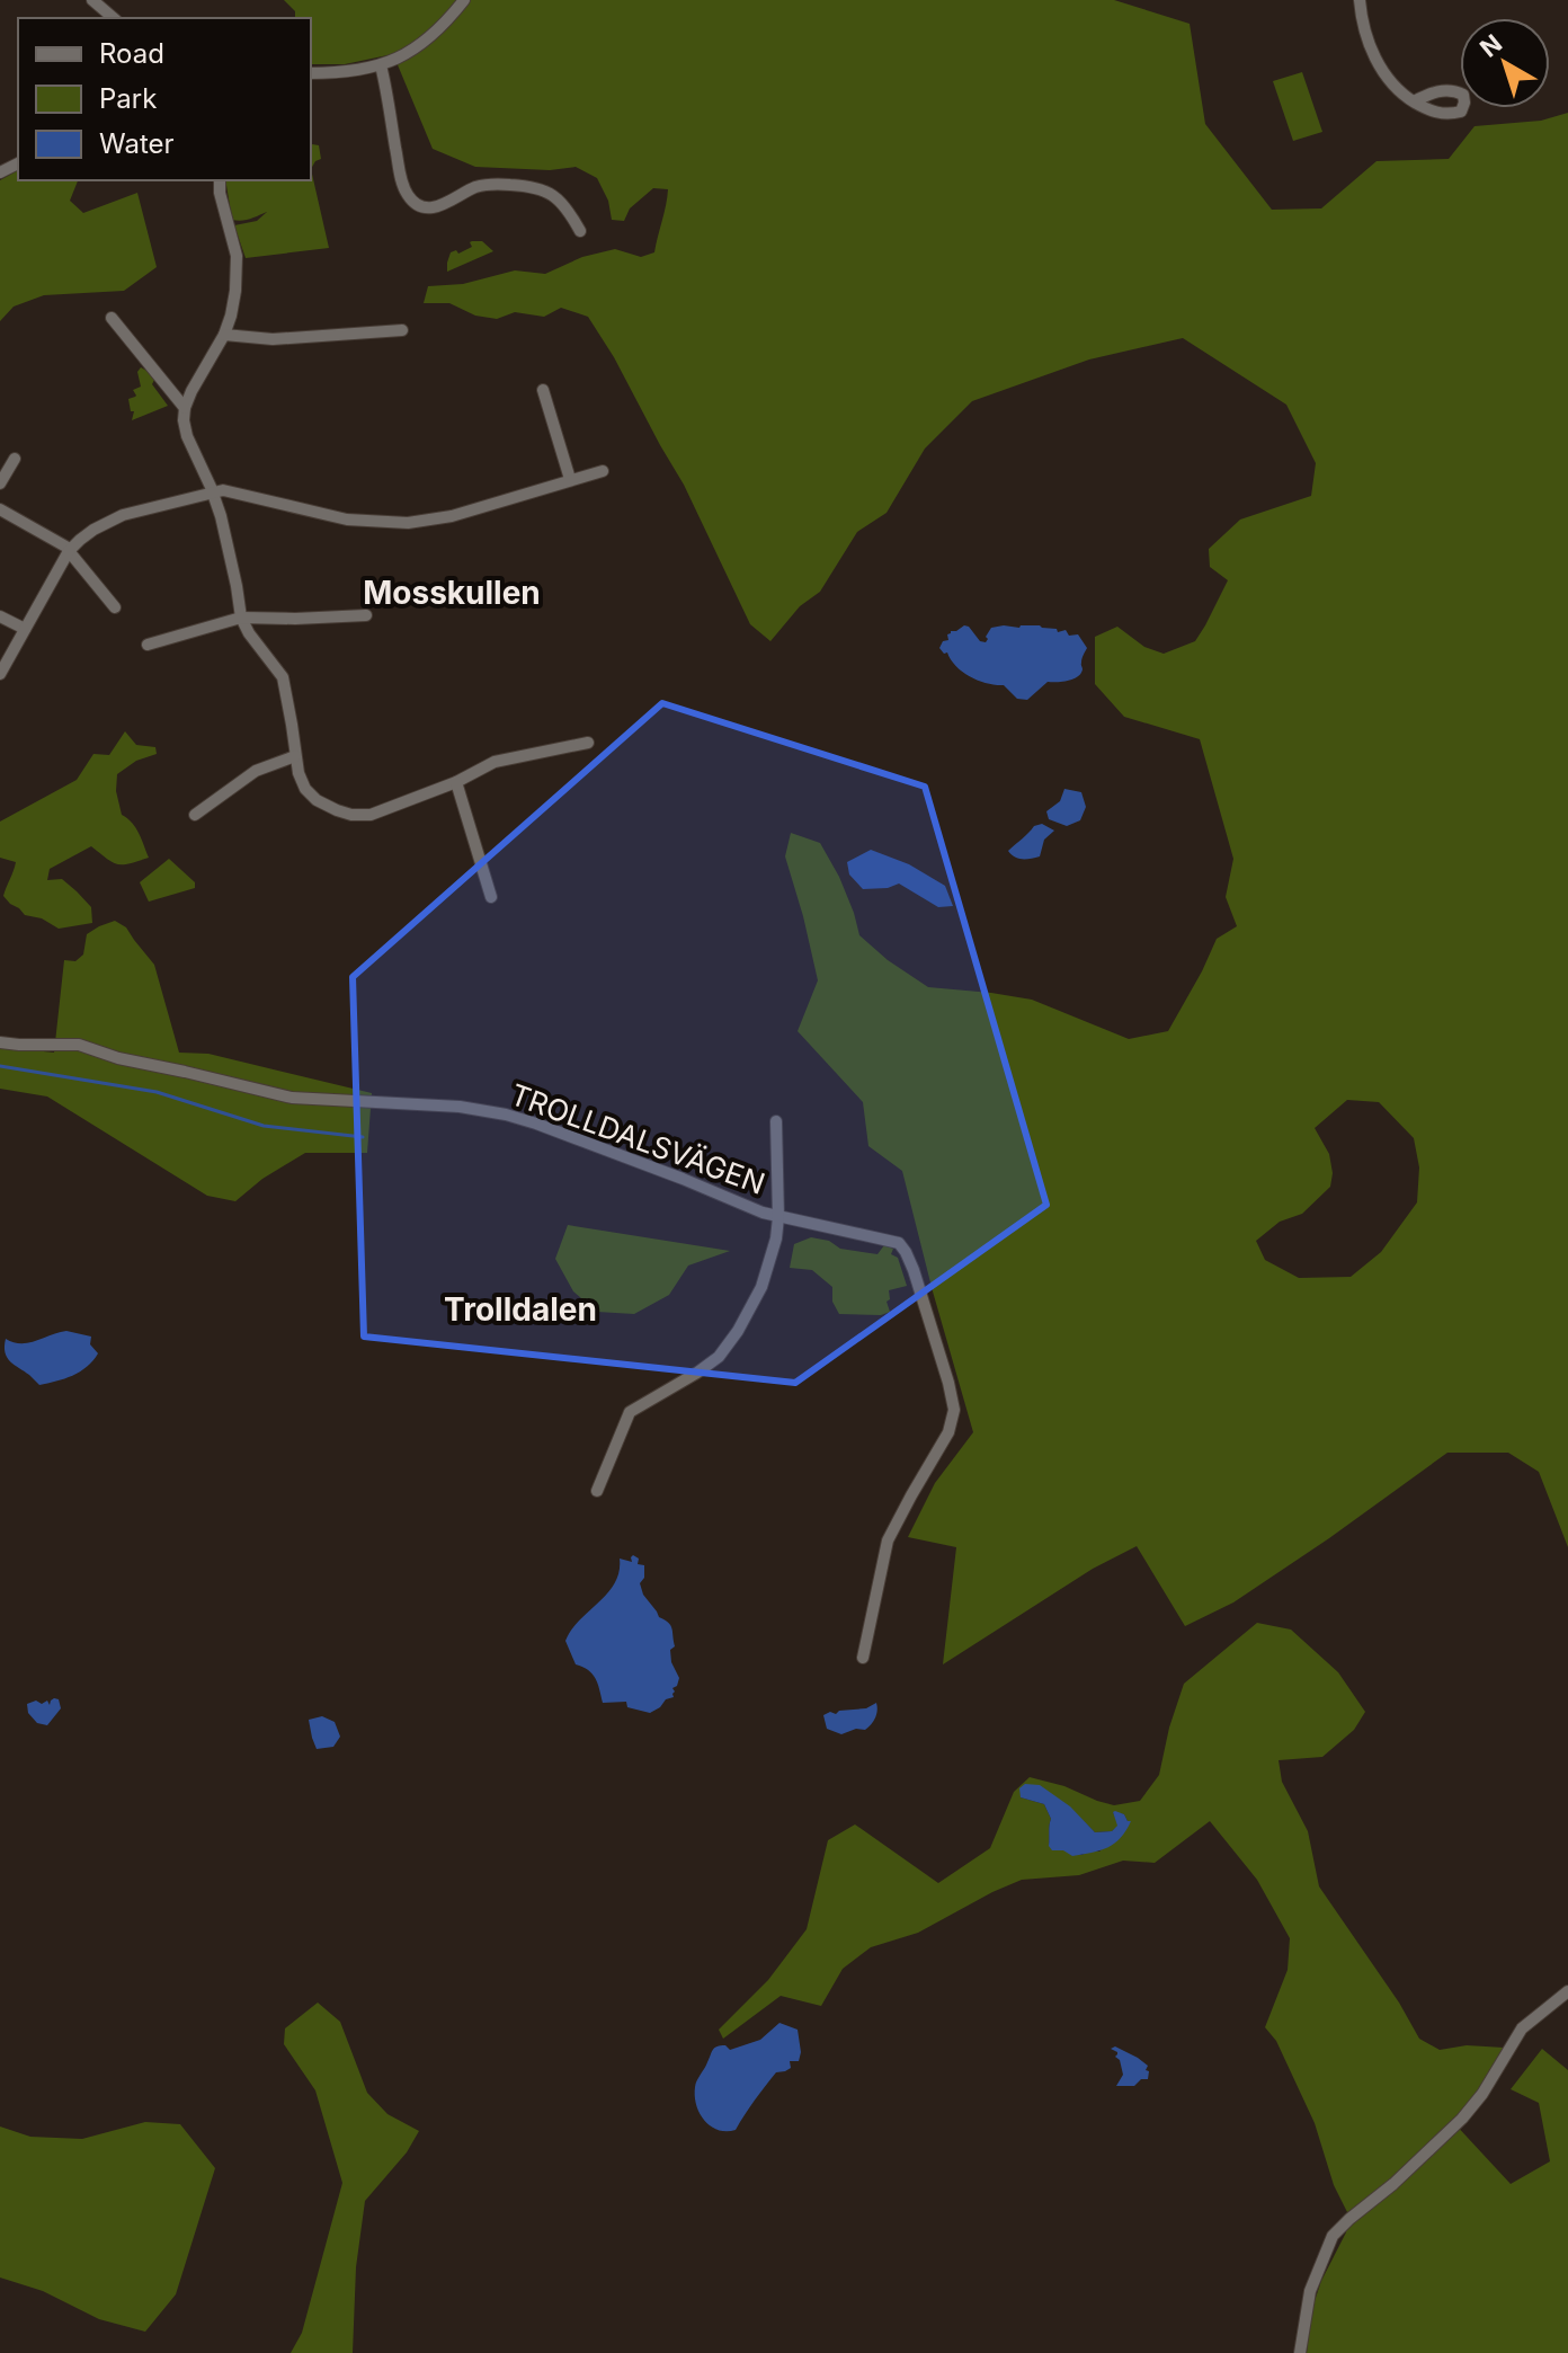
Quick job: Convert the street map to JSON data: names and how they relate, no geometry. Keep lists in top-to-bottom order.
{
  "streets": {
    "street": ["TROLLDALSVÄGEN"]
  },
  "districts": ["Mosskullen", "Trolldalen"],
  "legend": ["Road", "Park", "Water"],
  "north": "top left"
}
